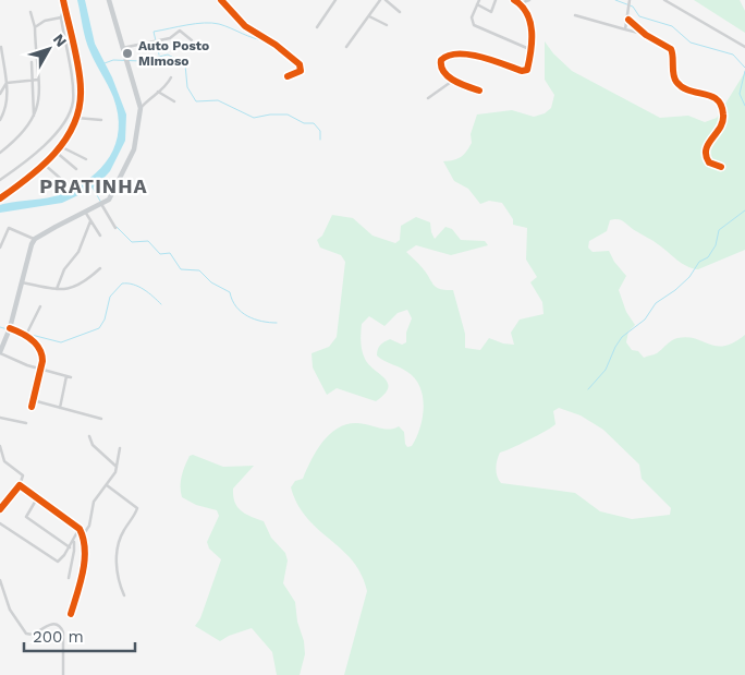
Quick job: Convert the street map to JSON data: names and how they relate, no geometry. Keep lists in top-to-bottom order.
{
  "districts": ["PRATINHA"],
  "places": ["Auto Posto Mimoso"],
  "scale_bar": "200 m",
  "north": "top right"
}
